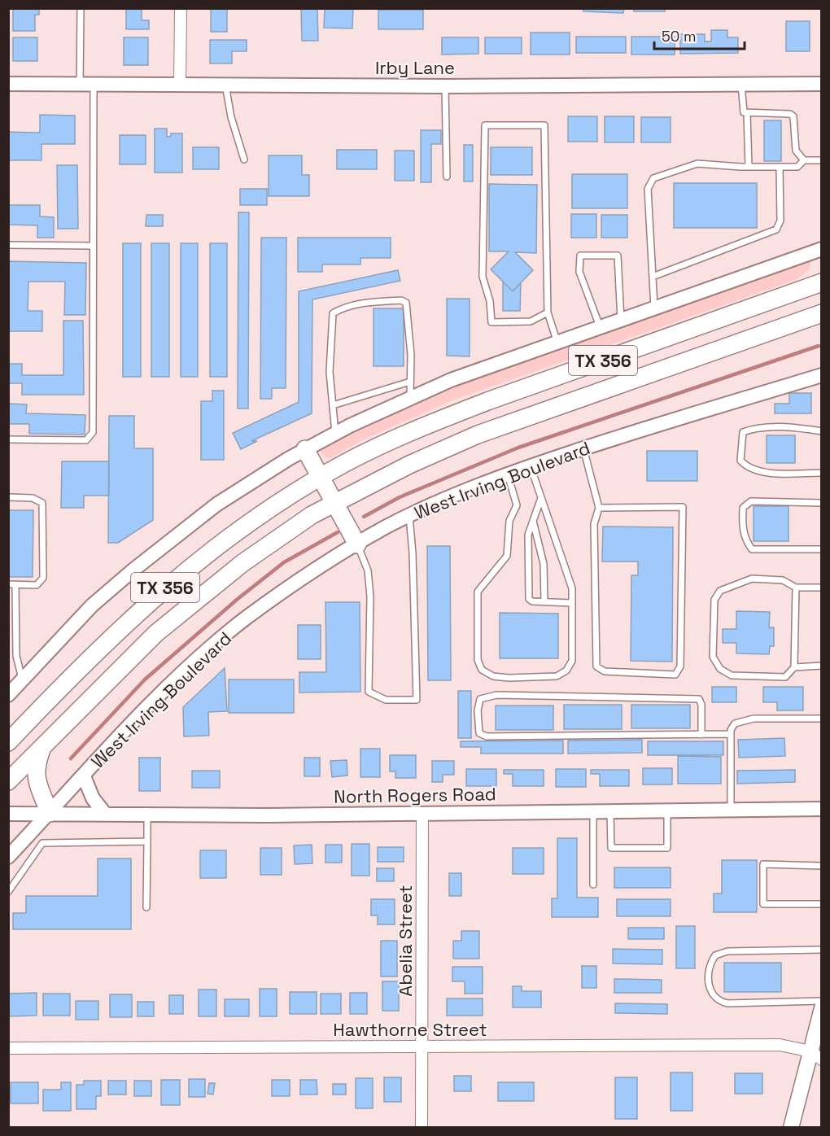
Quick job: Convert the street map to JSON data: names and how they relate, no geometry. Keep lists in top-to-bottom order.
{
  "streets": {
    "main road": ["TX 356"],
    "street": [
      "Irby Lane",
      "West Irving Boulevard",
      "North Rogers Road",
      "Abelia Street",
      "Hawthorne Street"
    ]
  },
  "crossings": [
    ["West Irving Boulevard", "North Rogers Road"],
    ["North Rogers Road", "Abelia Street"],
    ["Abelia Street", "Hawthorne Street"]
  ],
  "scale_bar": "50 m"
}
